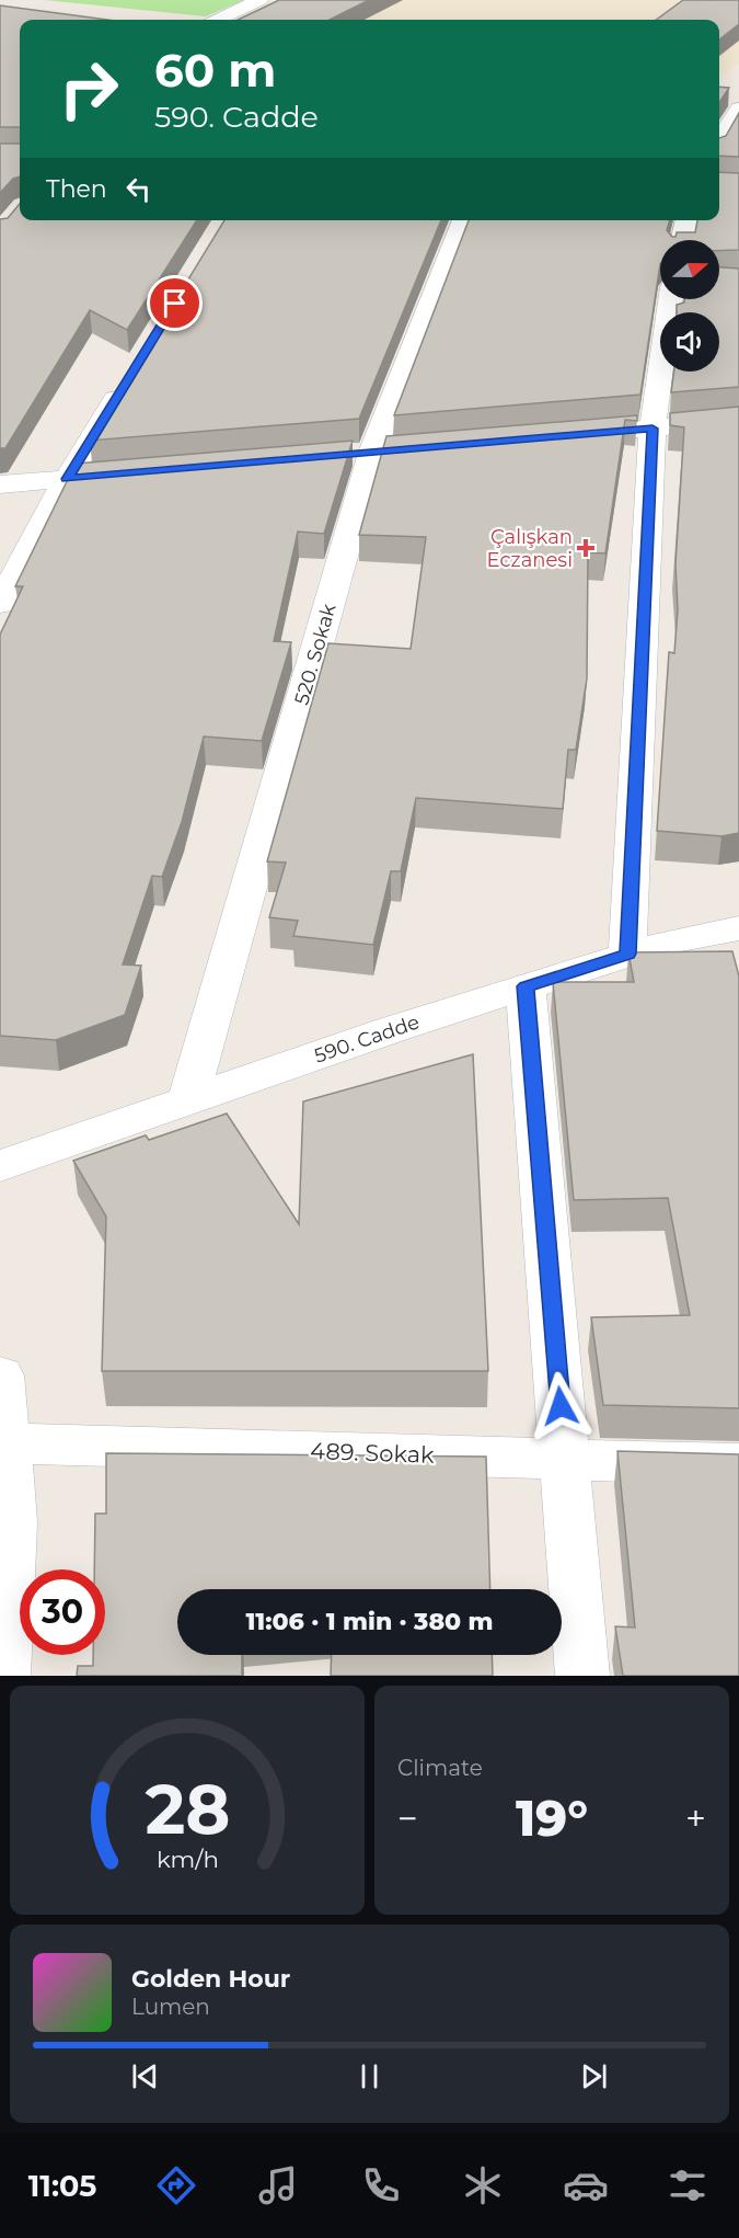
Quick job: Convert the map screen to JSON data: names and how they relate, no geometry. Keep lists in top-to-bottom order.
{
  "streets": {
    "street": ["520. Sokak", "590. Cadde", "489. Sokak"]
  },
  "crossings": [
    ["520. Sokak", "590. Cadde"]
  ],
  "places": {
    "health": ["Çalışkan Eczanesi"]
  },
  "north": "right",
  "page": {
    "turn": ["60 m", "590. Cadde"],
    "then": "Then",
    "limit": "30",
    "trip": "11:06 · 1 min · 380 m",
    "tile": "Climate",
    "heat": ["−", "19°", "+"],
    "song": ["Golden Hour", "Lumen"],
    "tabs": "11:05",
    "gauge": ["28", "km/h"]
  }
}
